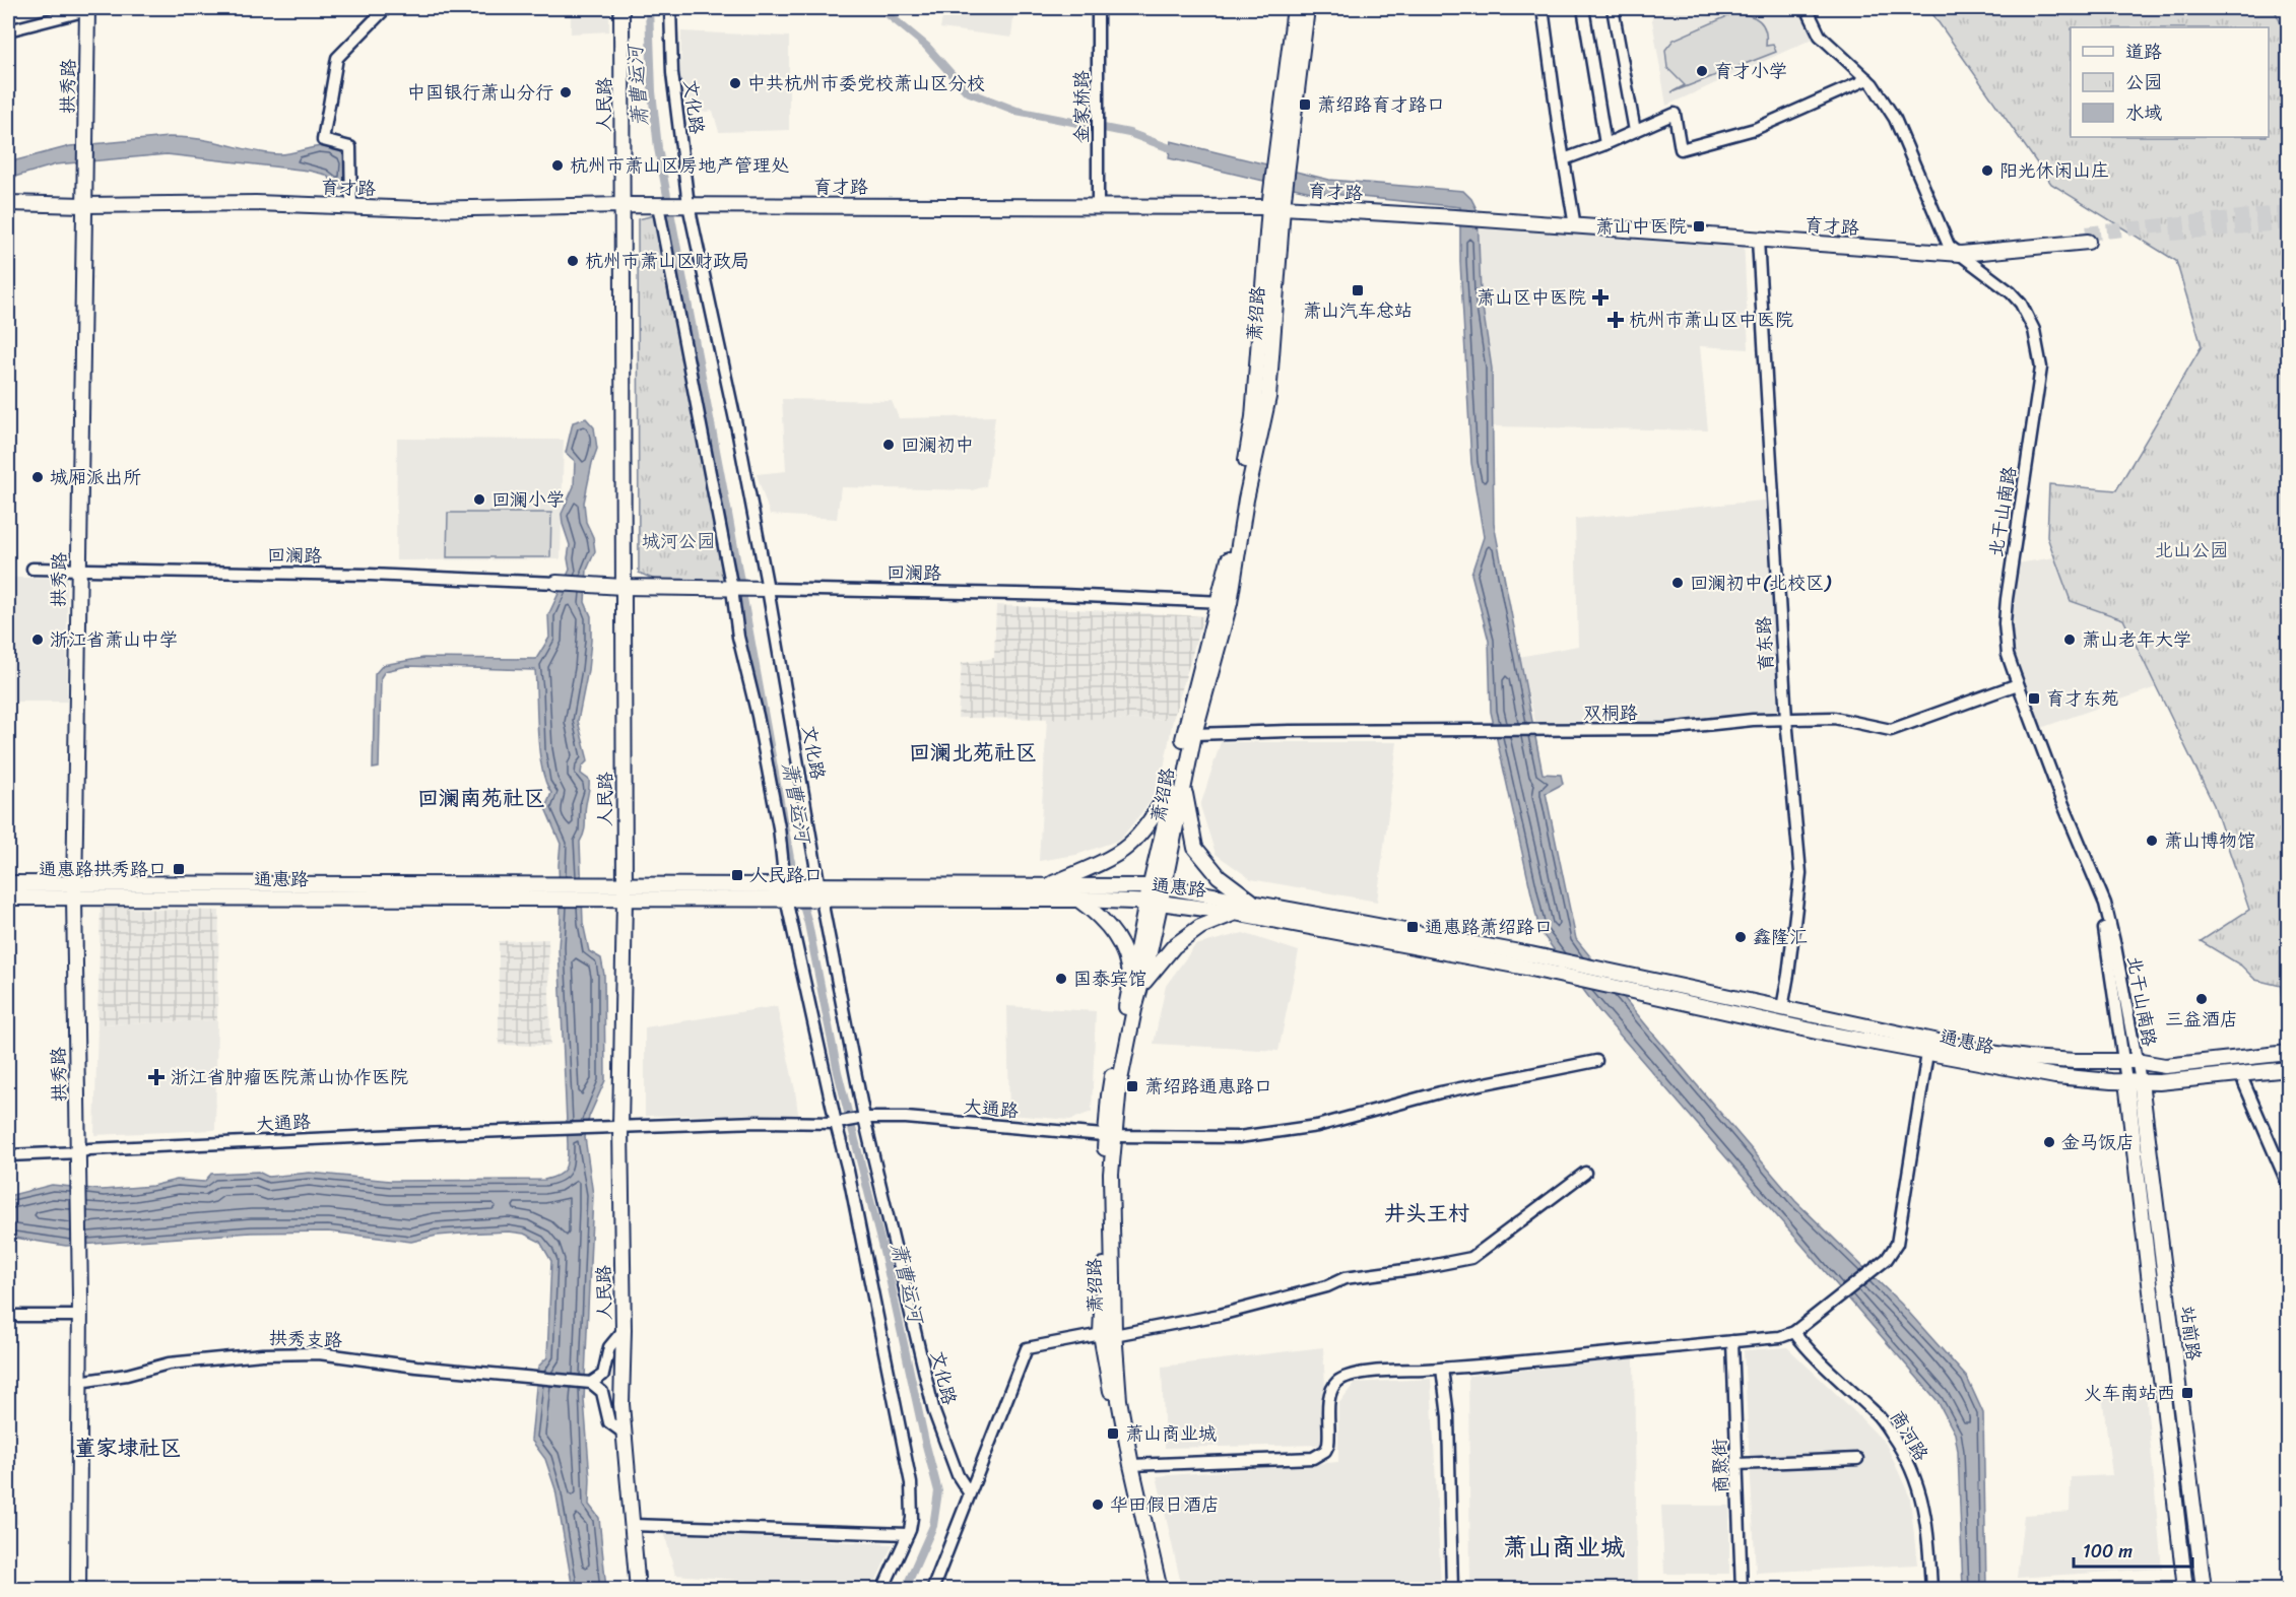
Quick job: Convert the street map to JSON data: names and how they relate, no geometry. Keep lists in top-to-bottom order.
{
  "streets": {
    "main road": [
      "拱秀路",
      "人民路",
      "育才路",
      "萧绍路",
      "回澜路",
      "通惠路",
      "站前路"
    ],
    "street": [
      "文化路",
      "金家桥路",
      "北干山南路",
      "育东路",
      "双桐路",
      "大通路",
      "拱秀支路",
      "商河路",
      "商聚街"
    ]
  },
  "crossings": [
    ["拱秀路", "育才路"],
    ["拱秀路", "回澜路"],
    ["拱秀路", "通惠路"],
    ["拱秀路", "大通路"],
    ["人民路", "育才路"],
    ["人民路", "回澜路"],
    ["人民路", "通惠路"],
    ["人民路", "大通路"],
    ["文化路", "育才路"],
    ["文化路", "回澜路"],
    ["文化路", "通惠路"],
    ["文化路", "大通路"],
    ["金家桥路", "育才路"],
    ["育才路", "北干山南路"],
    ["育才路", "育东路"],
    ["萧绍路", "回澜路"],
    ["萧绍路", "双桐路"],
    ["萧绍路", "通惠路"],
    ["萧绍路", "大通路"],
    ["北干山南路", "双桐路"],
    ["北干山南路", "通惠路"],
    ["北干山南路", "站前路"],
    ["育东路", "双桐路"],
    ["育东路", "通惠路"],
    ["通惠路", "站前路"]
  ],
  "districts": [
    "回澜北苑社区",
    "回澜南苑社区",
    "井头王村",
    "董家埭社区",
    "萧山商业城"
  ],
  "water": ["萧曹运河"],
  "parks": ["城河公园", "北山公园"],
  "places": {
    "other": [
      "育才小学",
      "中共杭州市委党校萧山区分校",
      "中国银行萧山分行",
      "杭州市萧山区房地产管理处",
      "阳光休闲山庄",
      "杭州市萧山区财政局",
      "回澜初中",
      "城厢派出所",
      "回澜小学",
      "回澜初中(北校区)",
      "浙江省萧山中学",
      "萧山老年大学",
      "萧山博物馆",
      "鑫隆汇",
      "国泰宾馆",
      "三益酒店",
      "金马饭店",
      "华田假日酒店"
    ],
    "transit": [
      "萧绍路育才路口",
      "萧山中医院",
      "萧山汽车总站",
      "育才东苑",
      "通惠路拱秀路口",
      "人民路口",
      "通惠路萧绍路口",
      "萧绍路通惠路口",
      "火车南站西",
      "萧山商业城"
    ],
    "health": ["萧山区中医院", "杭州市萧山区中医院", "浙江省肿瘤医院萧山协作医院"]
  },
  "legend": ["道路", "公园", "水域"],
  "scale_bar": "100 m"
}
